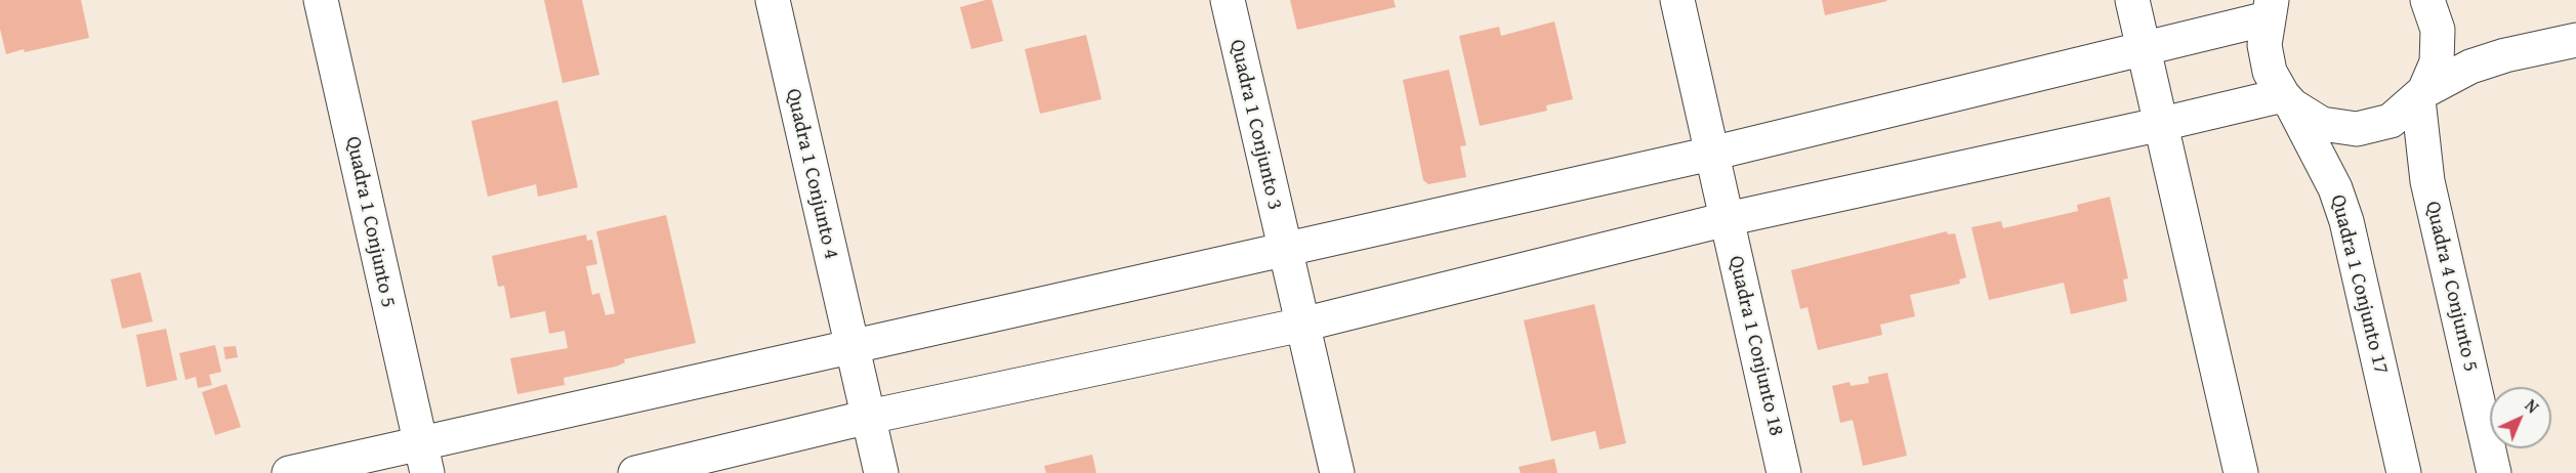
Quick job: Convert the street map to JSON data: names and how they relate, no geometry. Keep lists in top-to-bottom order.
{
  "streets": {
    "street": [
      "Quadra 1 Conjunto 3",
      "Quadra 1 Conjunto 4",
      "Quadra 1 Conjunto 5",
      "Quadra 1 Conjunto 17",
      "Quadra 4 Conjunto 5",
      "Quadra 1 Conjunto 18"
    ]
  },
  "north": "top right"
}
